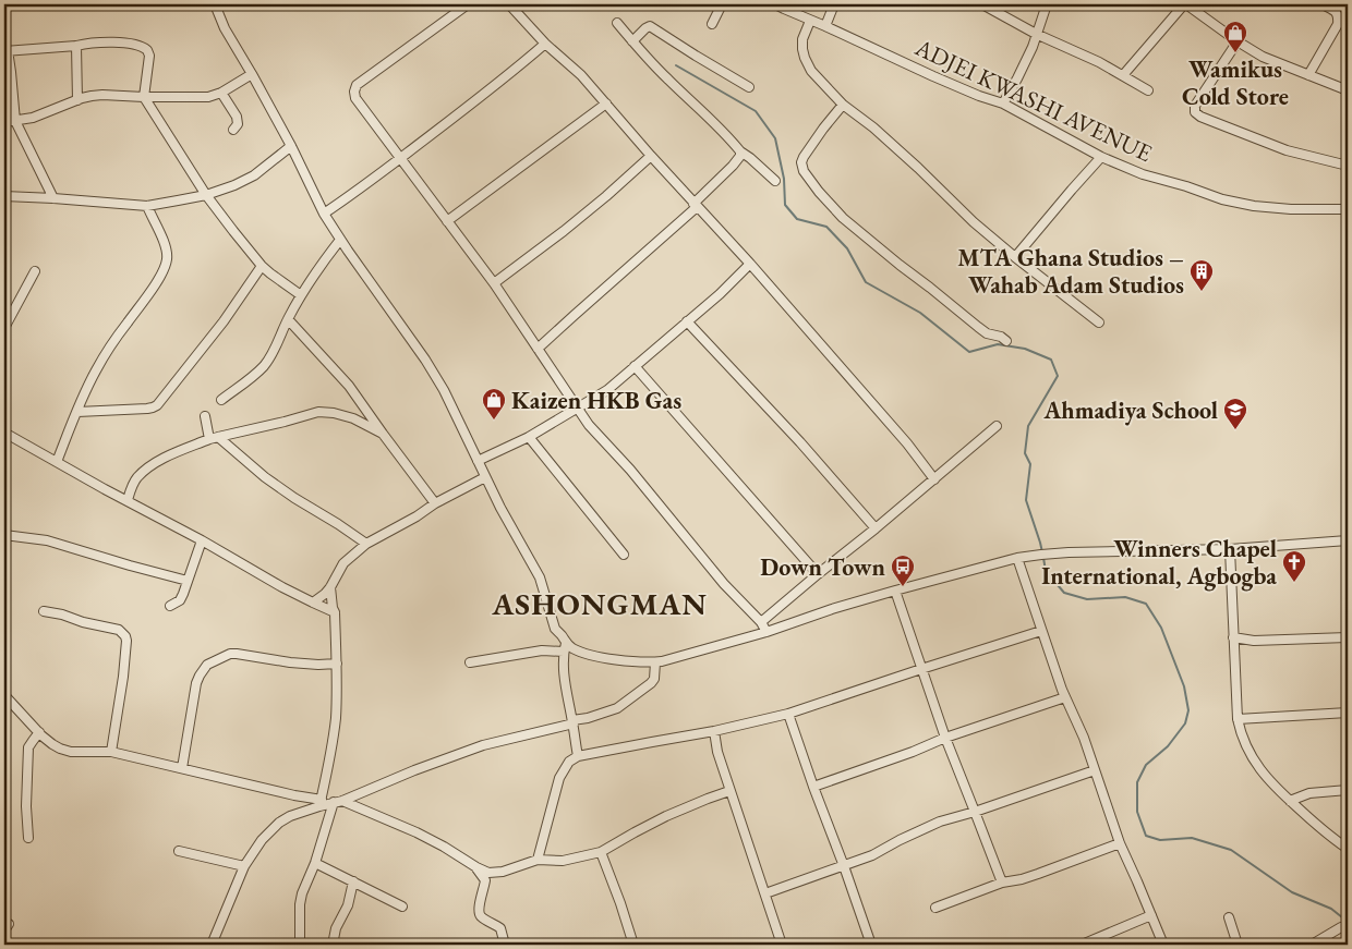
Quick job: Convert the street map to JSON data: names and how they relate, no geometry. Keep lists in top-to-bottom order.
{
  "streets": {
    "street": ["ADJEI KWASHI AVENUE"]
  },
  "districts": ["ASHONGMAN"],
  "places": {
    "shop": ["Wamikus Cold Store", "Kaizen HKB Gas"],
    "building": ["MTA Ghana Studios – Wahab Adam Studios"],
    "school or university": ["Ahmadiya School"],
    "church": ["Winners Chapel International, Agbogba"],
    "bus stop": ["Down Town"]
  }
}
